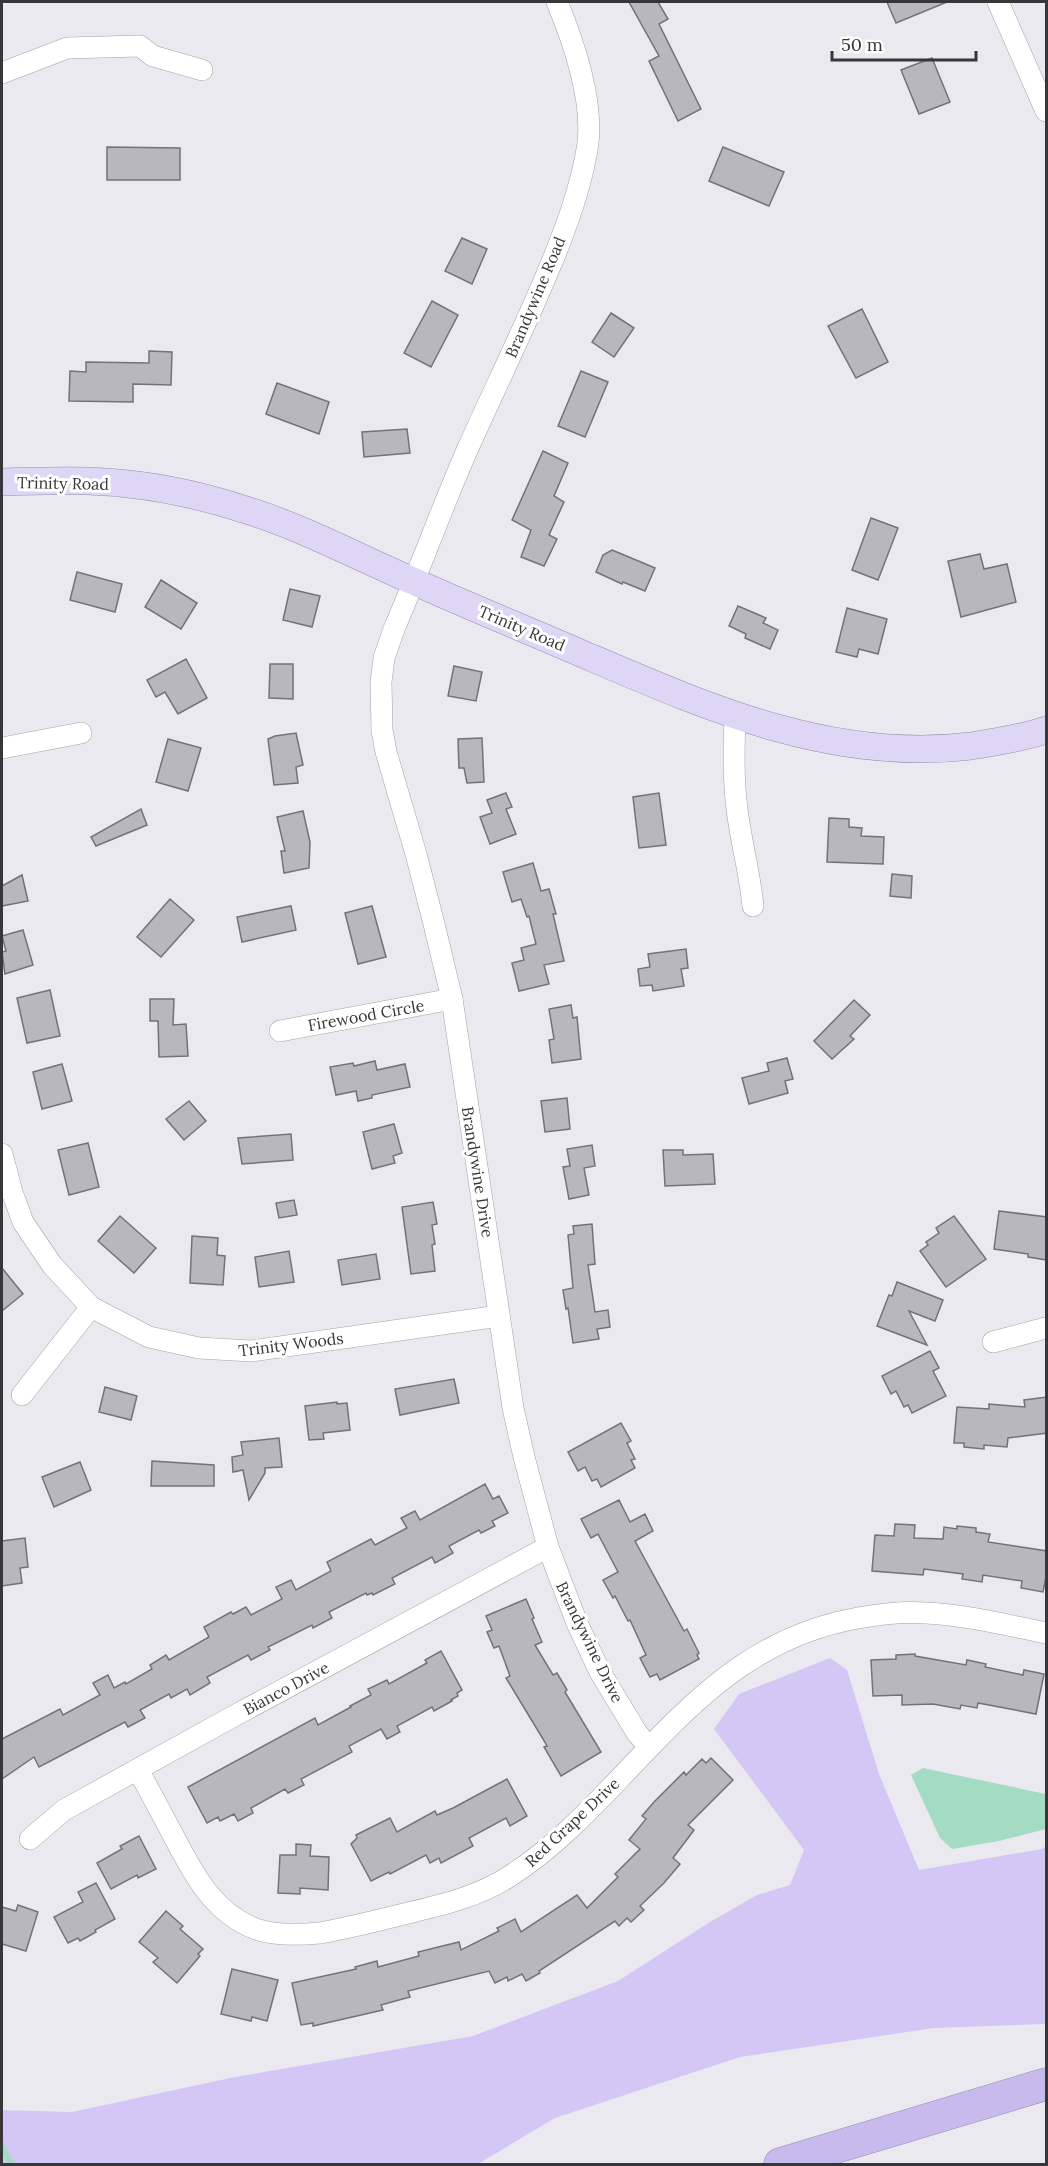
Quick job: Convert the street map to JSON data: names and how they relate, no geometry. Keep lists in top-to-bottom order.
{
  "streets": {
    "main road": ["Trinity Road"],
    "street": [
      "Brandywine Road",
      "Firewood Circle",
      "Brandywine Drive",
      "Trinity Woods",
      "Bianco Drive",
      "Red Grape Drive"
    ]
  },
  "crossings": [
    ["Brandywine Road", "Trinity Road"],
    ["Brandywine Road", "Brandywine Drive"],
    ["Trinity Road", "Brandywine Drive"],
    ["Firewood Circle", "Brandywine Drive"],
    ["Brandywine Drive", "Trinity Woods"],
    ["Brandywine Drive", "Bianco Drive"],
    ["Brandywine Drive", "Red Grape Drive"],
    ["Bianco Drive", "Red Grape Drive"]
  ],
  "scale_bar": "50 m"
}
